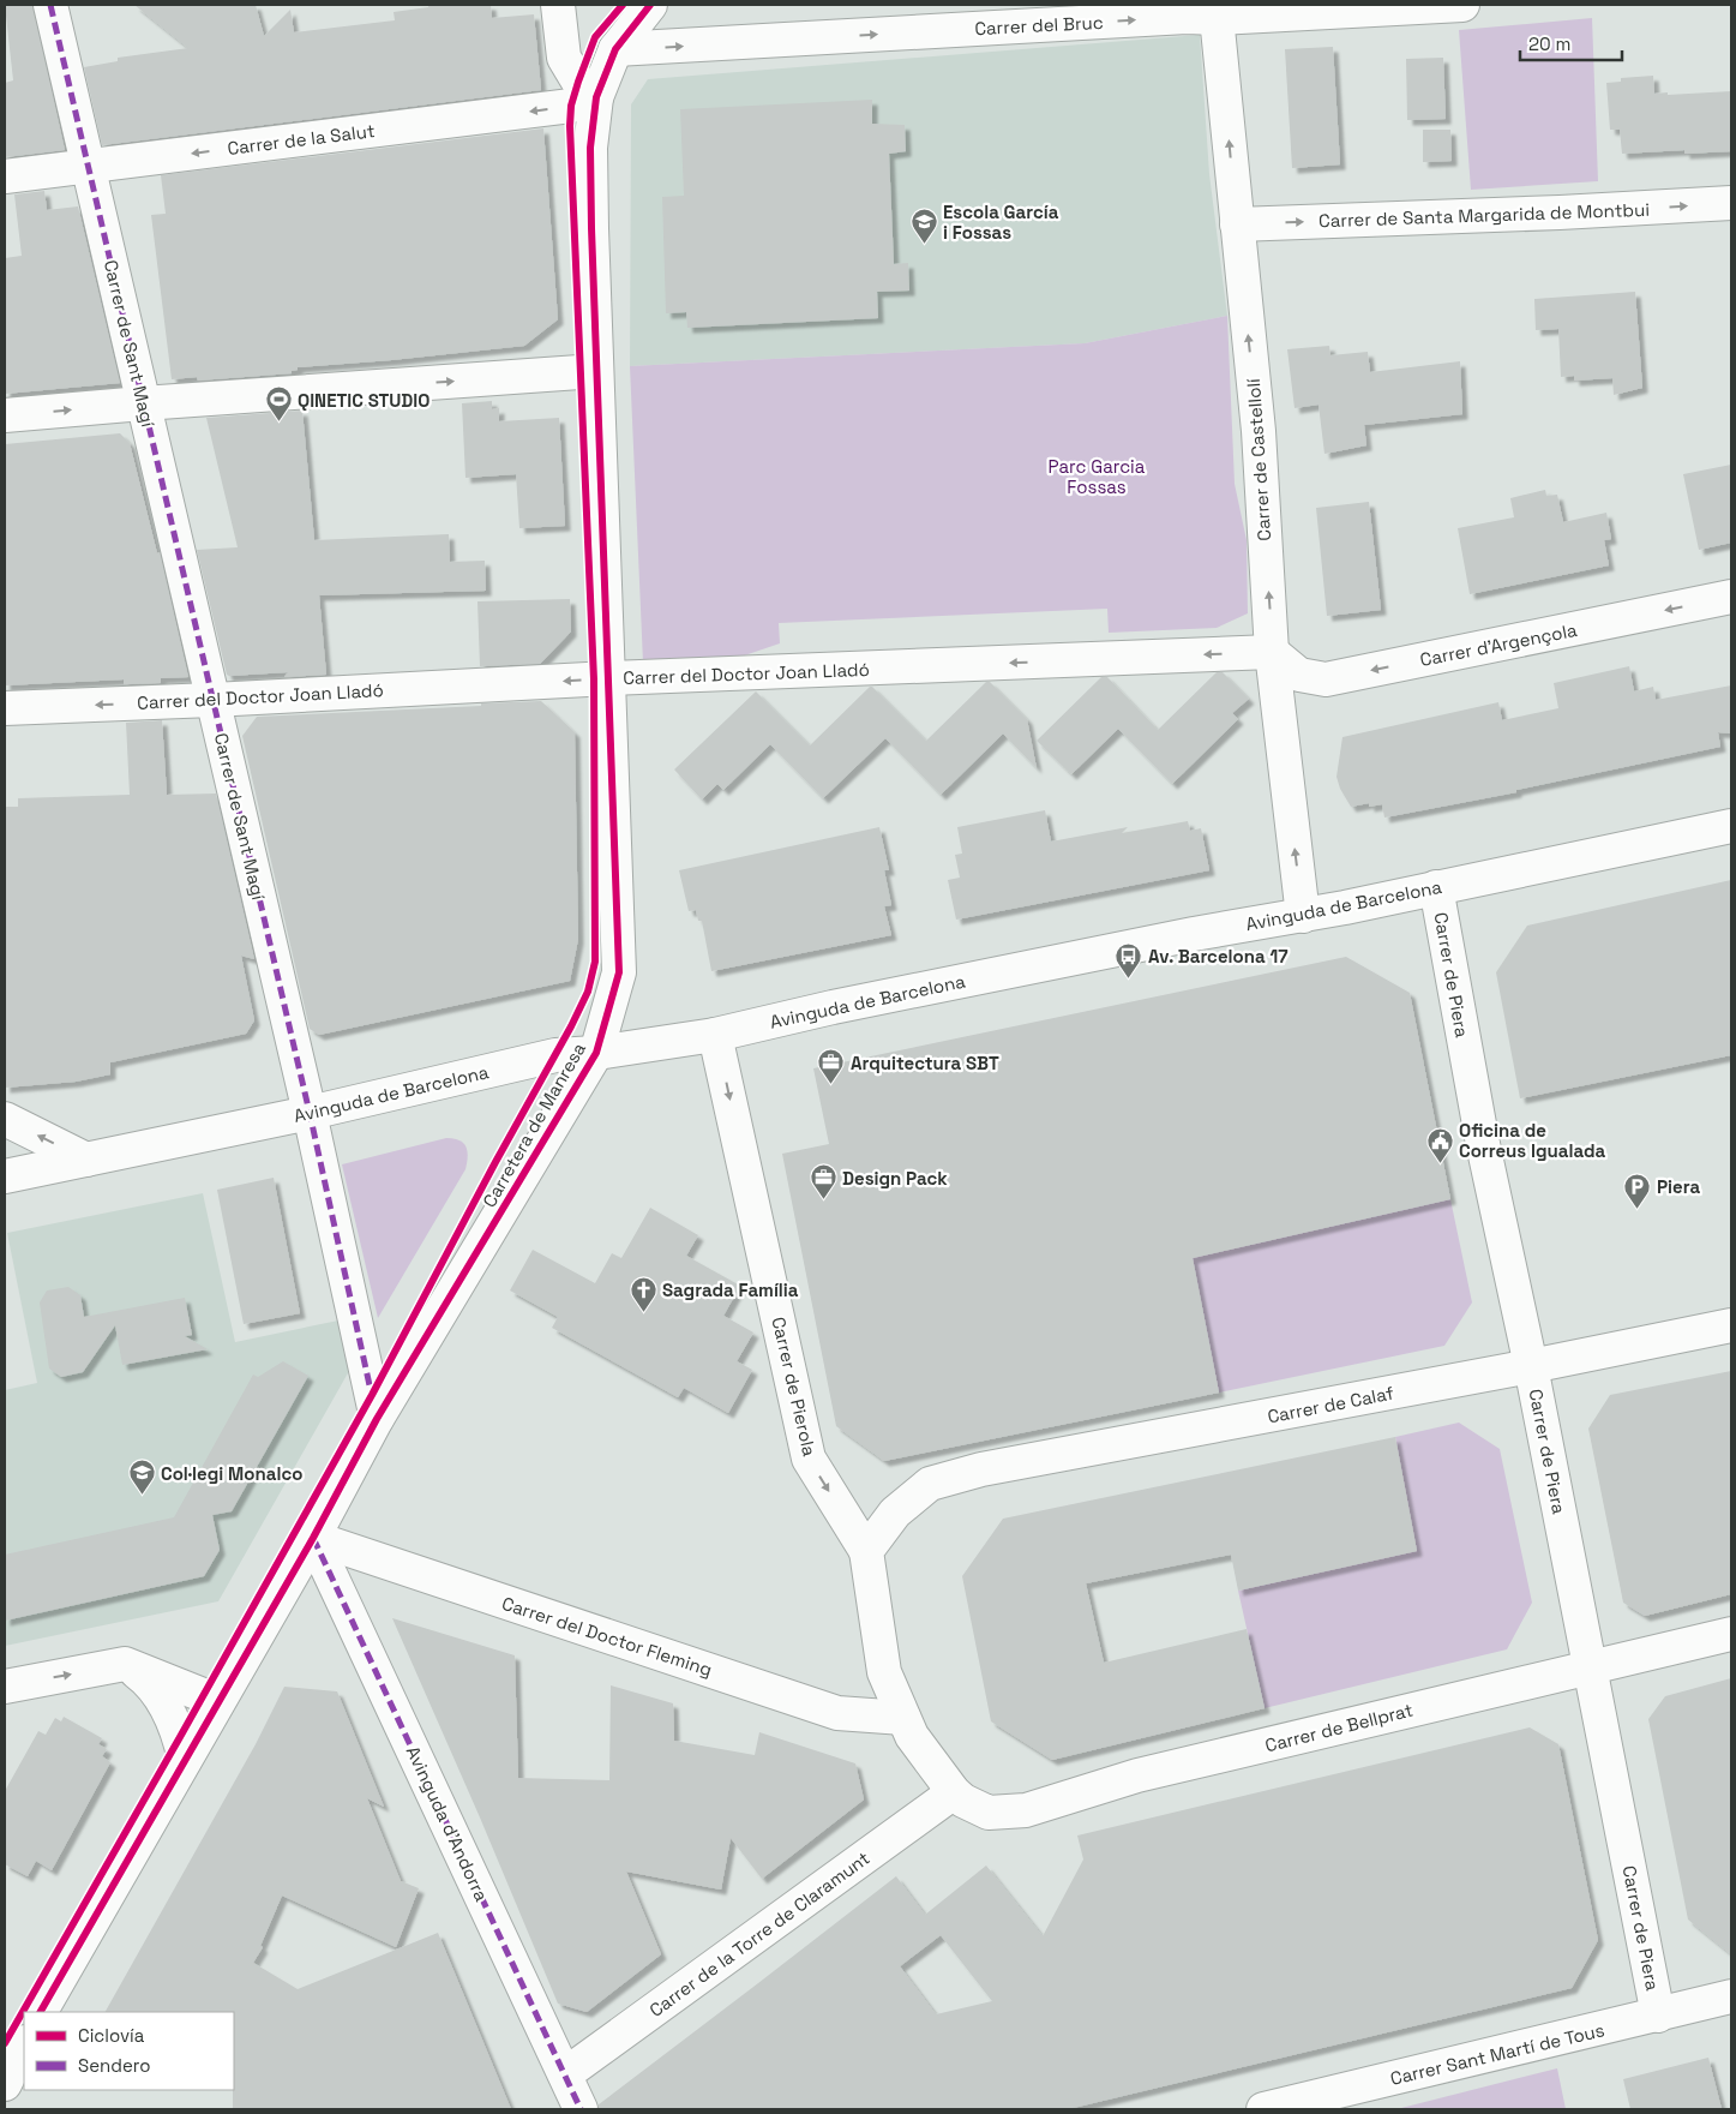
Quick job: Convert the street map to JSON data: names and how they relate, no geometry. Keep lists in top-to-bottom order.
{
  "streets": {
    "street": [
      "Carrer del Bruc",
      "Carrer de la Salut",
      "Carrer de Santa Margarida de Montbui",
      "Carrer de Sant Magí",
      "Carrer de Castellolí",
      "Carrer d'Argençola",
      "Carrer del Doctor Joan Lladó",
      "Avinguda de Barcelona",
      "Carrer de Piera",
      "Carretera de Manresa",
      "Carrer de Pierola",
      "Carrer de Calaf",
      "Carrer del Doctor Fleming",
      "Carrer de Bellprat",
      "Avinguda d'Andorra",
      "Carrer de la Torre de Claramunt",
      "Carrer Sant Martí de Tous"
    ]
  },
  "crossings": [
    ["Carrer del Bruc", "Carrer de Castellolí"],
    ["Carrer del Bruc", "Carretera de Manresa"],
    ["Carrer de la Salut", "Carrer de Sant Magí"],
    ["Carrer de la Salut", "Carretera de Manresa"],
    ["Carrer de Santa Margarida de Montbui", "Carrer de Castellolí"],
    ["Carrer de Sant Magí", "Carrer del Doctor Joan Lladó"],
    ["Carrer de Sant Magí", "Avinguda de Barcelona"],
    ["Carrer de Sant Magí", "Carretera de Manresa"],
    ["Carrer de Castellolí", "Carrer d'Argençola"],
    ["Carrer de Castellolí", "Carrer del Doctor Joan Lladó"],
    ["Carrer de Castellolí", "Avinguda de Barcelona"],
    ["Carrer d'Argençola", "Carrer del Doctor Joan Lladó"],
    ["Carrer del Doctor Joan Lladó", "Carretera de Manresa"],
    ["Avinguda de Barcelona", "Carrer de Piera"],
    ["Avinguda de Barcelona", "Carretera de Manresa"],
    ["Avinguda de Barcelona", "Carrer de Pierola"],
    ["Carrer de Piera", "Carrer de Calaf"],
    ["Carrer de Piera", "Carrer de Bellprat"],
    ["Carrer de Piera", "Carrer Sant Martí de Tous"],
    ["Carretera de Manresa", "Carrer del Doctor Fleming"],
    ["Carretera de Manresa", "Avinguda d'Andorra"],
    ["Carrer de Pierola", "Carrer de Calaf"],
    ["Carrer del Doctor Fleming", "Avinguda d'Andorra"],
    ["Carrer de Bellprat", "Carrer de la Torre de Claramunt"],
    ["Avinguda d'Andorra", "Carrer de la Torre de Claramunt"]
  ],
  "one_way": [
    "Carrer del Bruc",
    "Carrer de Santa Margarida de Montbui",
    "Carrer de Castellolí",
    "Carrer d'Argençola",
    "Carrer del Doctor Joan Lladó",
    "Carrer de Pierola"
  ],
  "parks": ["Parc Garcia Fossas"],
  "places": {
    "school or university": ["Escola García i Fossas", "Col·legi Monalco"],
    "sports": ["QINETIC STUDIO"],
    "bus stop": ["Av. Barcelona 17"],
    "office": ["Arquitectura SBT", "Design Pack"],
    "public building": ["Oficina de Correus Igualada"],
    "parking": ["Piera"],
    "church": ["Sagrada Família"]
  },
  "legend": ["Ciclovía", "Sendero"],
  "scale_bar": "20 m"
}
